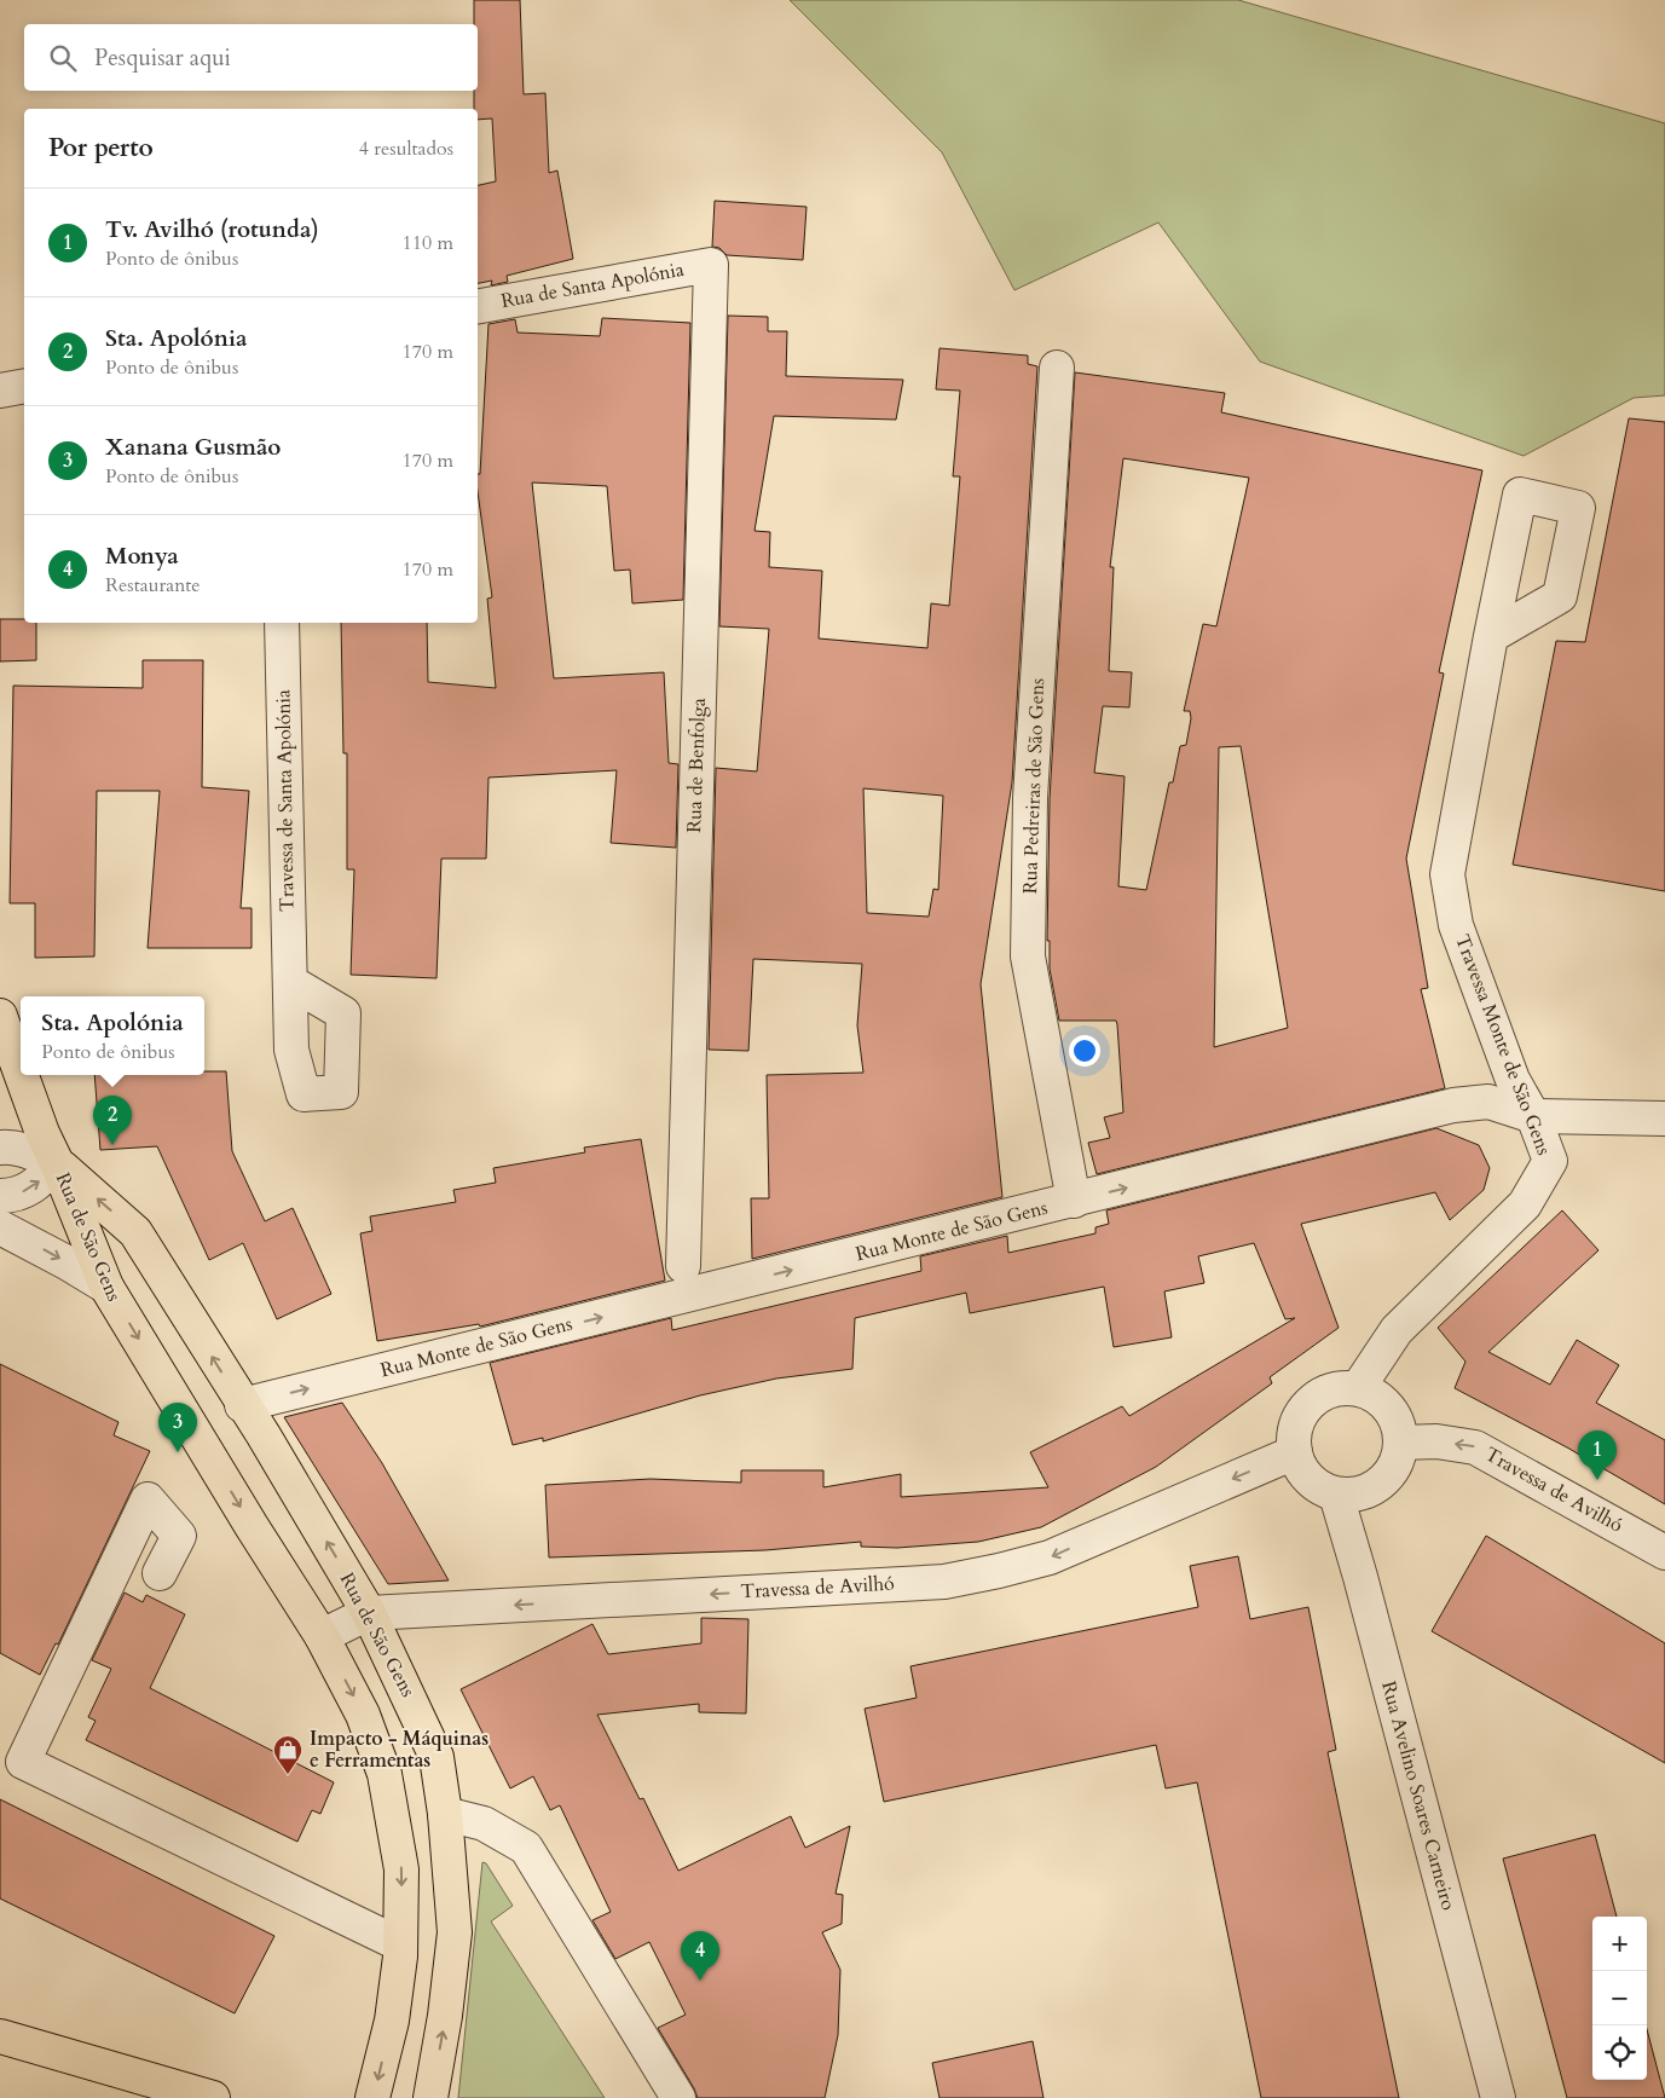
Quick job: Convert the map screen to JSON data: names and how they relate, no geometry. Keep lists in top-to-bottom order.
{
  "streets": {
    "main road": ["Rua de São Gens"],
    "street": [
      "Rua de Santa Apolónia",
      "Rua de Benfolga",
      "Rua Pedreiras de São Gens",
      "Travessa de Santa Apolónia",
      "Travessa Monte de São Gens",
      "Rua Monte de São Gens",
      "Travessa de Avilhó",
      "Rua Avelino Soares Carneiro"
    ]
  },
  "crossings": [
    ["Rua de Santa Apolónia", "Rua de Benfolga"],
    ["Rua Pedreiras de São Gens", "Rua Monte de São Gens"],
    ["Travessa Monte de São Gens", "Rua Monte de São Gens"],
    ["Travessa Monte de São Gens", "Travessa de Avilhó"],
    ["Travessa Monte de São Gens", "Rua Avelino Soares Carneiro"],
    ["Rua Monte de São Gens", "Rua de São Gens"],
    ["Rua de São Gens", "Travessa de Avilhó"],
    ["Travessa de Avilhó", "Rua Avelino Soares Carneiro"]
  ],
  "one_way": ["Rua Monte de São Gens", "Travessa de Avilhó"],
  "places": {
    "shop": ["Impacto - Máquinas e Ferramentas"]
  },
  "page": {
    "search": "Pesquisar aqui",
    "heading": ["Por perto", "4 resultados"],
    "list": [
      {
        "mark": "1",
        "name": "Tv. Avilhó (rotunda)",
        "note": "Ponto de ônibus",
        "value": "110 m"
      },
      {
        "mark": "2",
        "name": "Sta. Apolónia",
        "note": "Ponto de ônibus",
        "value": "170 m"
      },
      {
        "mark": "3",
        "name": "Xanana Gusmão",
        "note": "Ponto de ônibus",
        "value": "170 m"
      },
      {
        "mark": "4",
        "name": "Monya",
        "note": "Restaurante",
        "value": "170 m"
      }
    ],
    "popup": ["Sta. Apolónia", "Ponto de ônibus"],
    "pins": [
      "2",
      "3",
      "1",
      "4"
    ],
    "map_buttons": ["+", "−"]
  }
}
